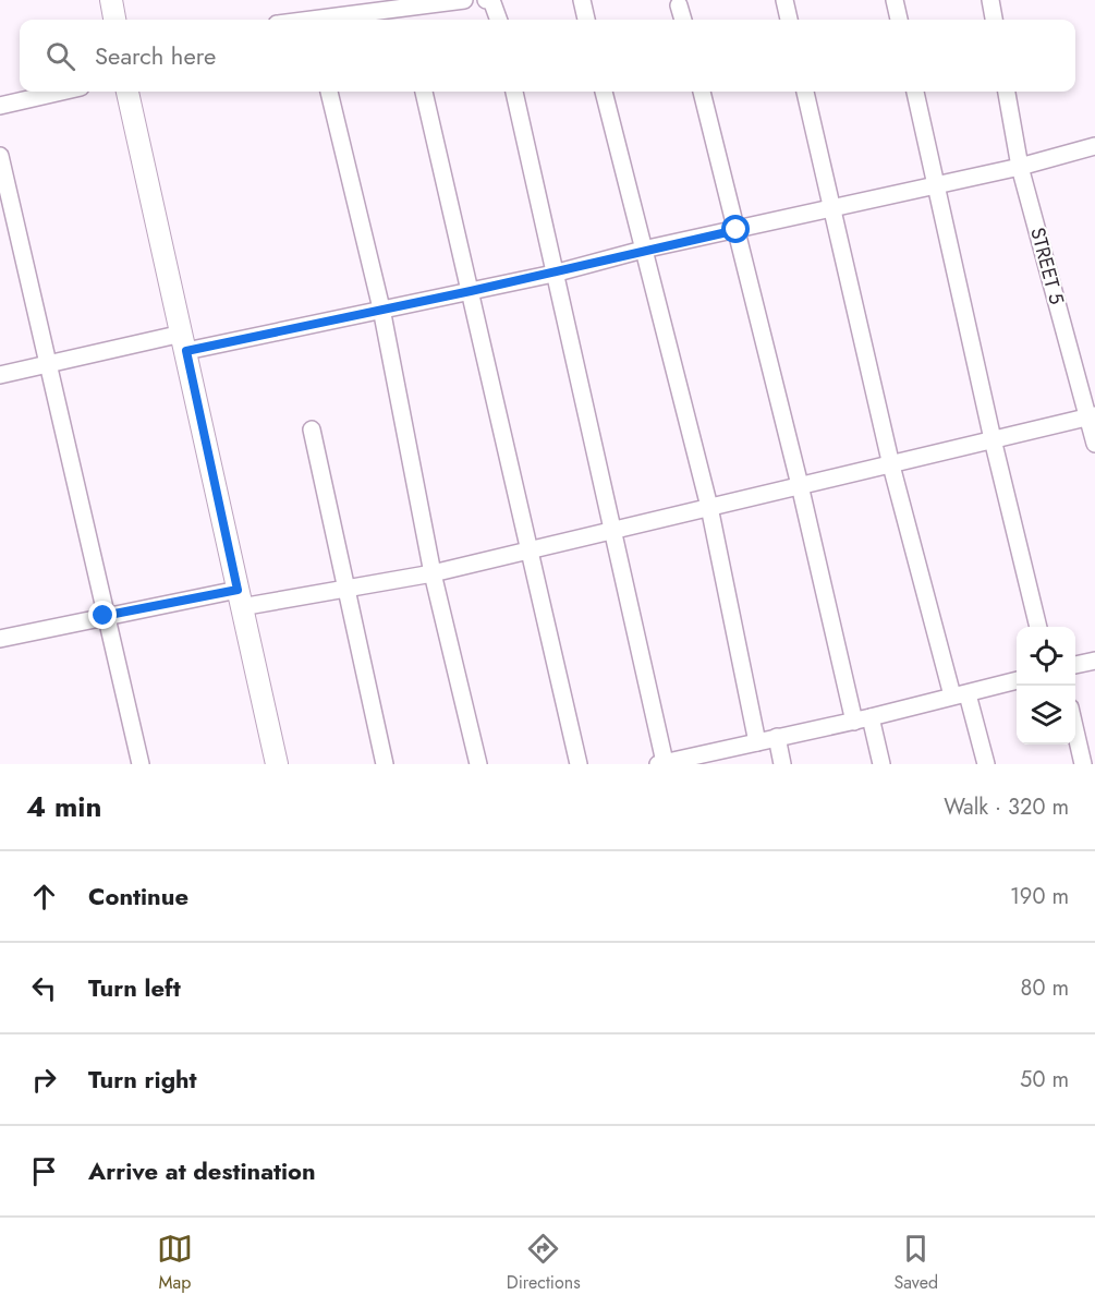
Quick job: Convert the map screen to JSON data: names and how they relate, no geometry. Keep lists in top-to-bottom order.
{
  "streets": {
    "street": ["STREET 5"]
  },
  "page": {
    "search": "Search here",
    "heading": ["4 min", "Walk · 320 m"],
    "list": [
      ["Continue", "190 m"],
      ["Turn left", "80 m"],
      ["Turn right", "50 m"],
      "Arrive at destination"
    ],
    "nav": ["Map", "Directions", "Saved"]
  }
}
